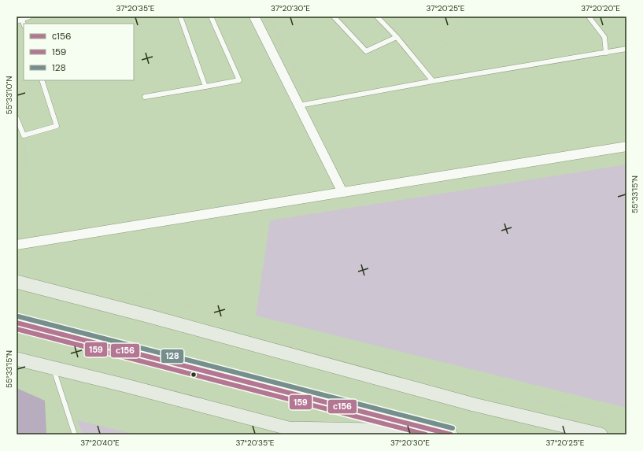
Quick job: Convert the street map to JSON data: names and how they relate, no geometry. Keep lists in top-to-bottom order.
{
  "lines": ["transit line 128", "transit line с156", "transit line 159"],
  "legend": ["с156", "159", "128"],
  "coordinates": [
    "37°20'35\"E",
    "37°20'30\"E",
    "37°20'25\"E",
    "37°20'20\"E",
    "55°33'10\"N",
    "55°33'15\"N",
    "37°20'40\"E"
  ]
}
